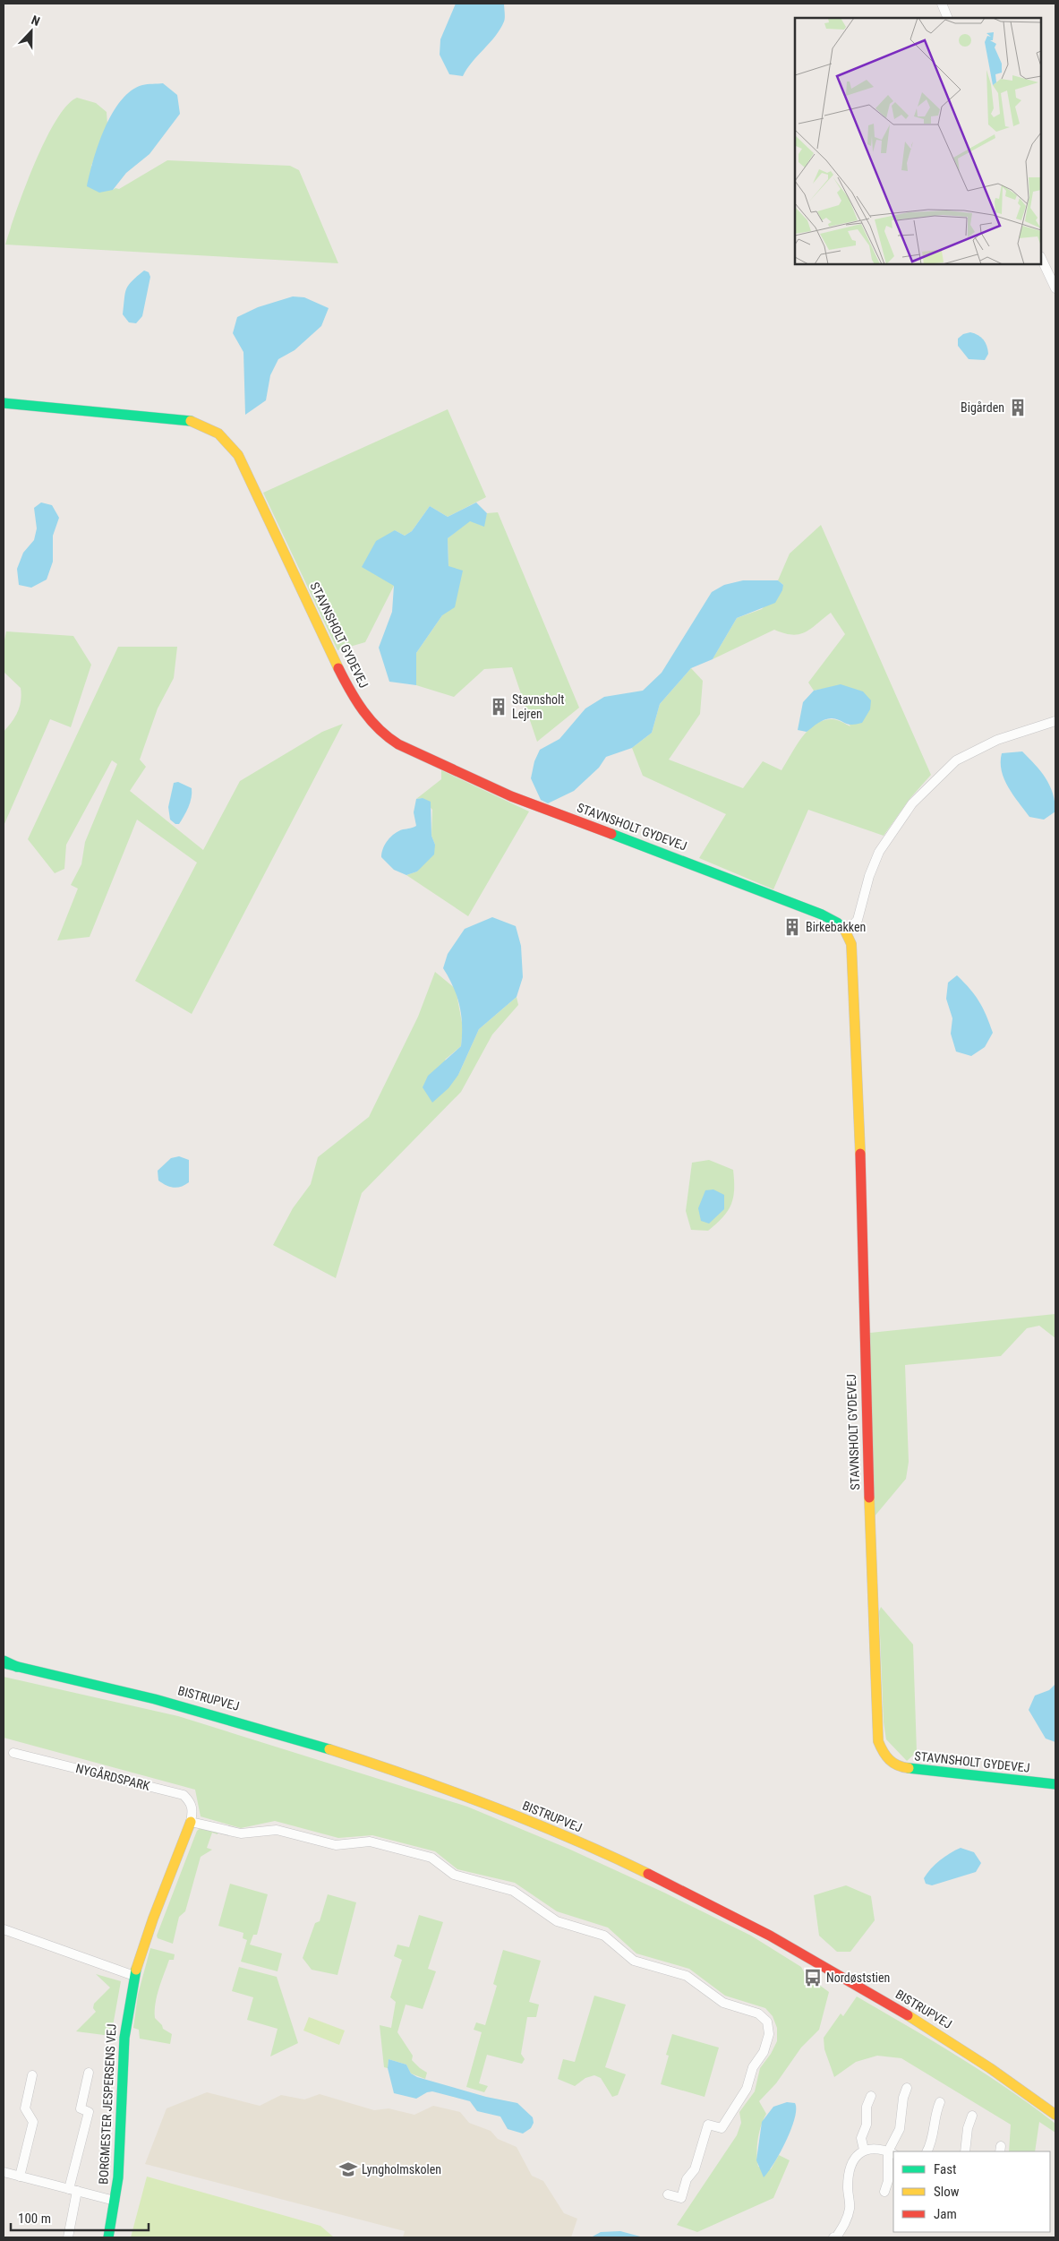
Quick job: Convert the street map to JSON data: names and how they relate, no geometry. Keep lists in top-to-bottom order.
{
  "streets": {
    "main road": ["STAVNSHOLT GYDEVEJ", "BISTRUPVEJ", "BORGMESTER JESPERSENS VEJ"],
    "street": ["NYGÅRDSPARK"]
  },
  "crossings": [
    ["NYGÅRDSPARK", "BORGMESTER JESPERSENS VEJ"]
  ],
  "places": {
    "building": ["Bigården", "Stavnsholt Lejren", "Birkebakken"],
    "bus stop": ["Nordøststien"],
    "school or university": ["Lyngholmskolen"]
  },
  "legend": ["Fast", "Slow", "Jam"],
  "scale_bar": "100 m",
  "north": "top"
}
